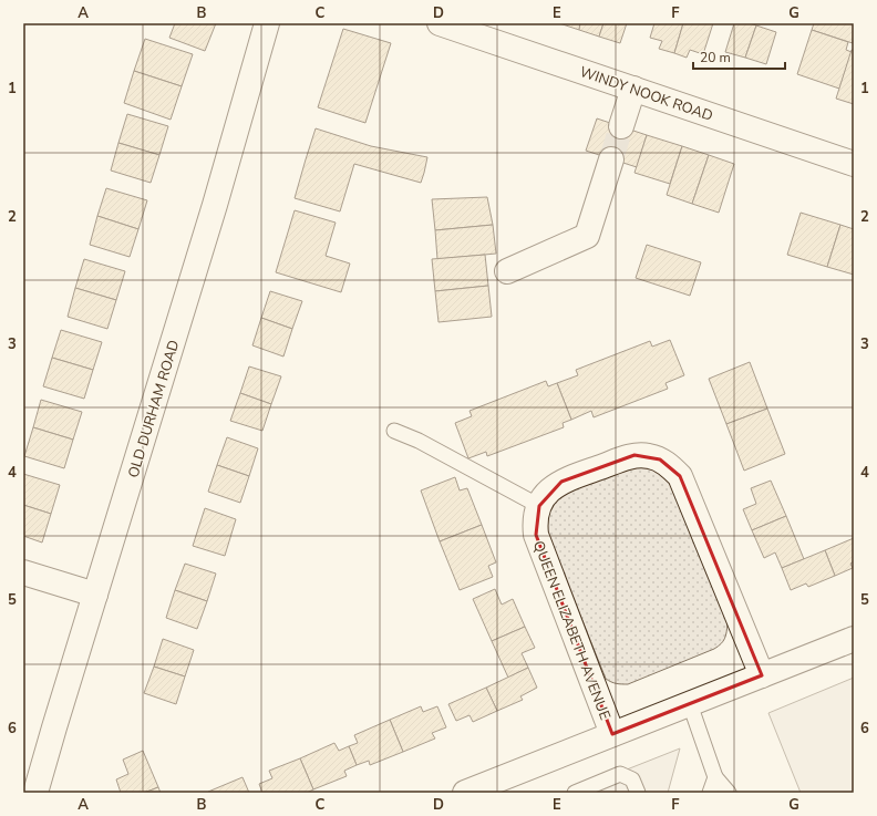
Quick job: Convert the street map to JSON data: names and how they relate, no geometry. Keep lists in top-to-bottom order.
{
  "streets": {
    "street": ["WINDY NOOK ROAD", "OLD DURHAM ROAD", "QUEEN ELIZABETH AVENUE"]
  },
  "scale_bar": "20 m",
  "grid": {
    "columns": [
      "A",
      "B",
      "C",
      "D",
      "E",
      "F",
      "G"
    ],
    "rows": [
      "1",
      "2",
      "3",
      "4",
      "5",
      "6"
    ]
  }
}
